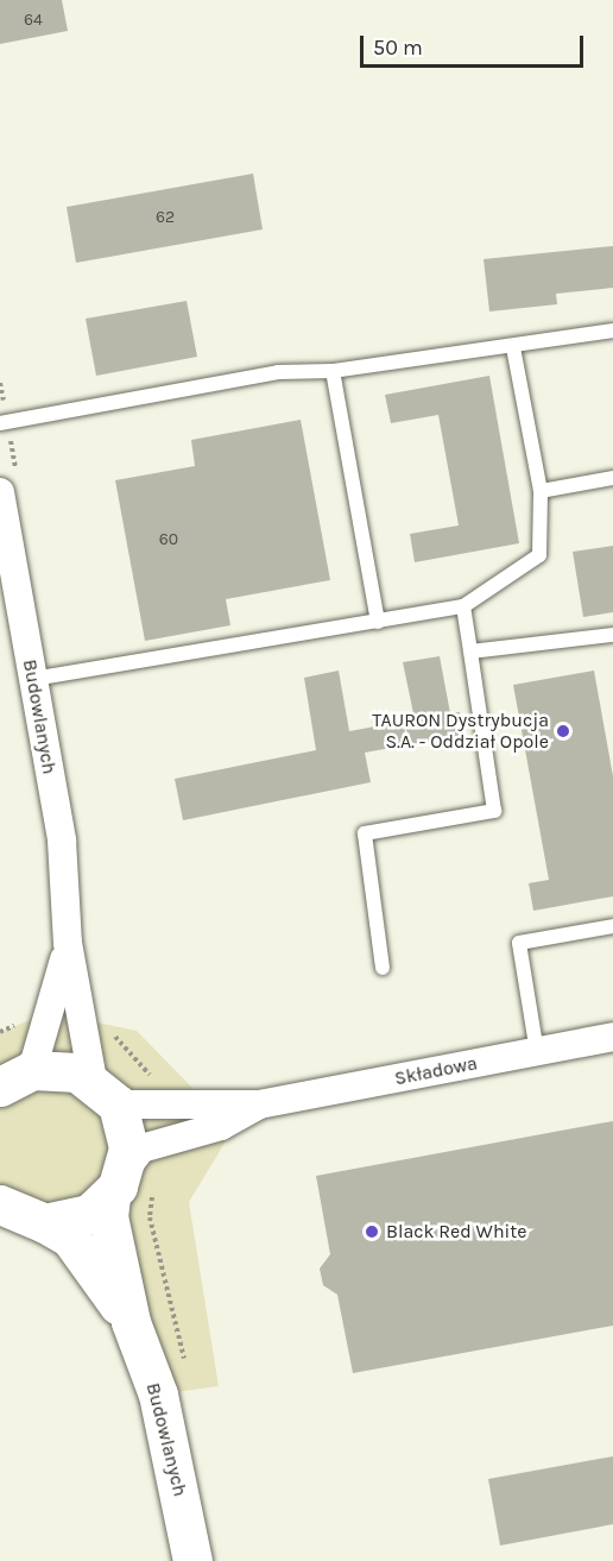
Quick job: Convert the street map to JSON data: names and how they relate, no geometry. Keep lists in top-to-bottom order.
{
  "streets": {
    "main road": ["Budowlanych"],
    "street": ["Składowa"]
  },
  "crossings": [
    ["Budowlanych", "Składowa"]
  ],
  "places": ["TAURON Dystrybucja S.A. - Oddział Opole", "Black Red White"],
  "house_numbers": ["64", "62", "60"],
  "scale_bar": "50 m"
}
